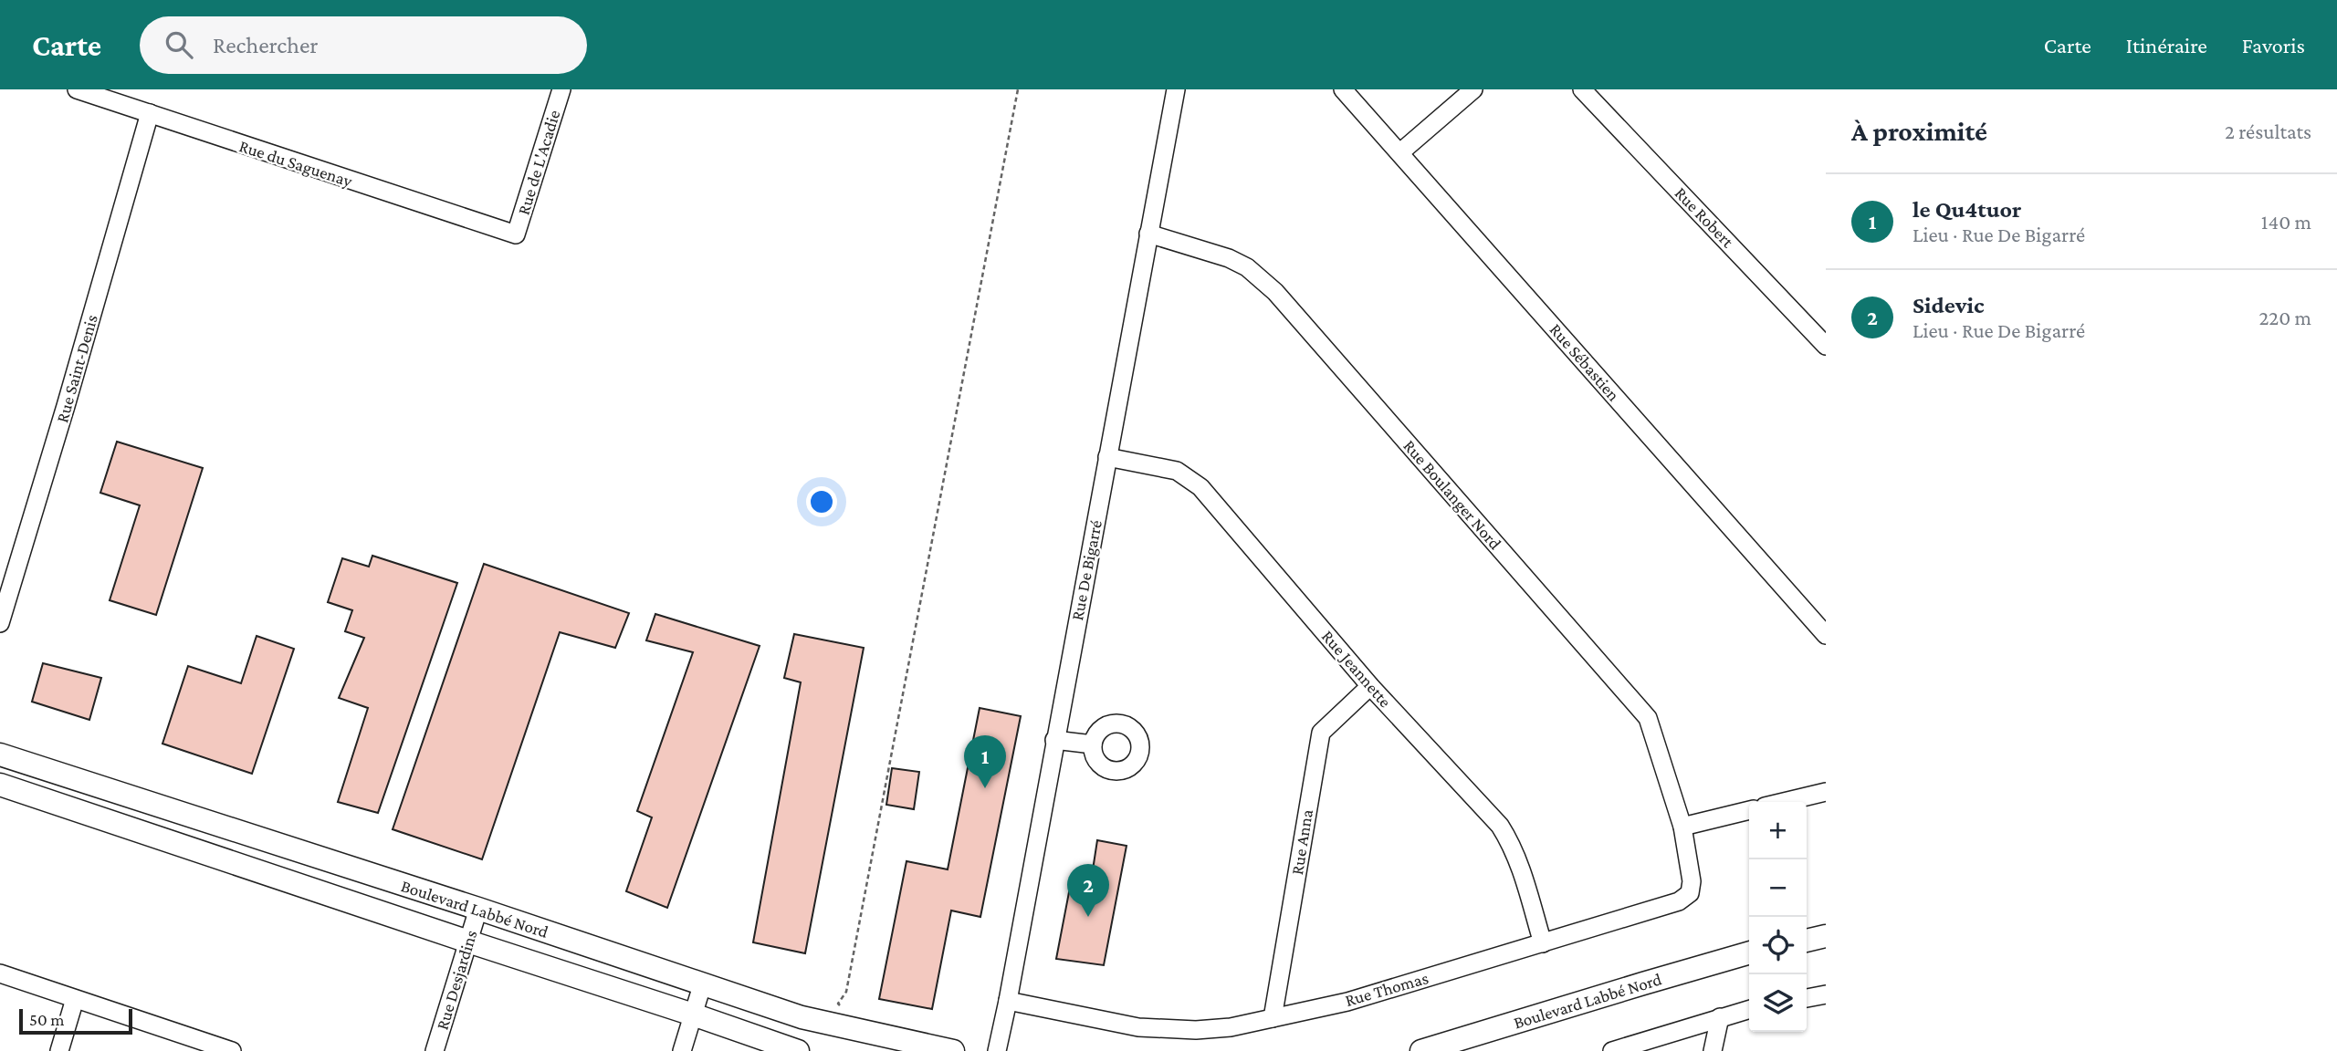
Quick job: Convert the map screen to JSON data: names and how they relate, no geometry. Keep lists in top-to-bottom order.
{
  "streets": {
    "main road": ["Boulevard Labbé Nord"],
    "street": [
      "Rue de L'Acadie",
      "Rue du Saguenay",
      "Rue Robert",
      "Rue Sébastien",
      "Rue Saint-Denis",
      "Rue Boulanger Nord",
      "Rue De Bigarré",
      "Rue Jeannette",
      "Rue Anna",
      "Rue Desjardins",
      "Rue Thomas"
    ]
  },
  "crossings": [
    ["Rue de L'Acadie", "Rue du Saguenay"],
    ["Rue du Saguenay", "Rue Saint-Denis"],
    ["Rue Boulanger Nord", "Rue De Bigarré"],
    ["Rue Boulanger Nord", "Rue Thomas"],
    ["Rue De Bigarré", "Rue Jeannette"],
    ["Rue De Bigarré", "Rue Thomas"],
    ["Rue Jeannette", "Rue Anna"],
    ["Rue Jeannette", "Rue Thomas"],
    ["Rue Anna", "Rue Thomas"],
    ["Boulevard Labbé Nord", "Rue Desjardins"]
  ],
  "scale_bar": "50 m",
  "page": {
    "header": "Carte",
    "search": "Rechercher",
    "nav": ["Carte", "Itinéraire", "Favoris"],
    "heading": ["À proximité", "2 résultats"],
    "list": [
      {
        "mark": "1",
        "name": "le Qu4tuor",
        "note": "Lieu · Rue De Bigarré",
        "value": "140 m"
      },
      {
        "mark": "2",
        "name": "Sidevic",
        "note": "Lieu · Rue De Bigarré",
        "value": "220 m"
      }
    ],
    "pins": ["1", "2"],
    "map_buttons": ["+", "−"],
    "scale": "50 m"
  }
}
